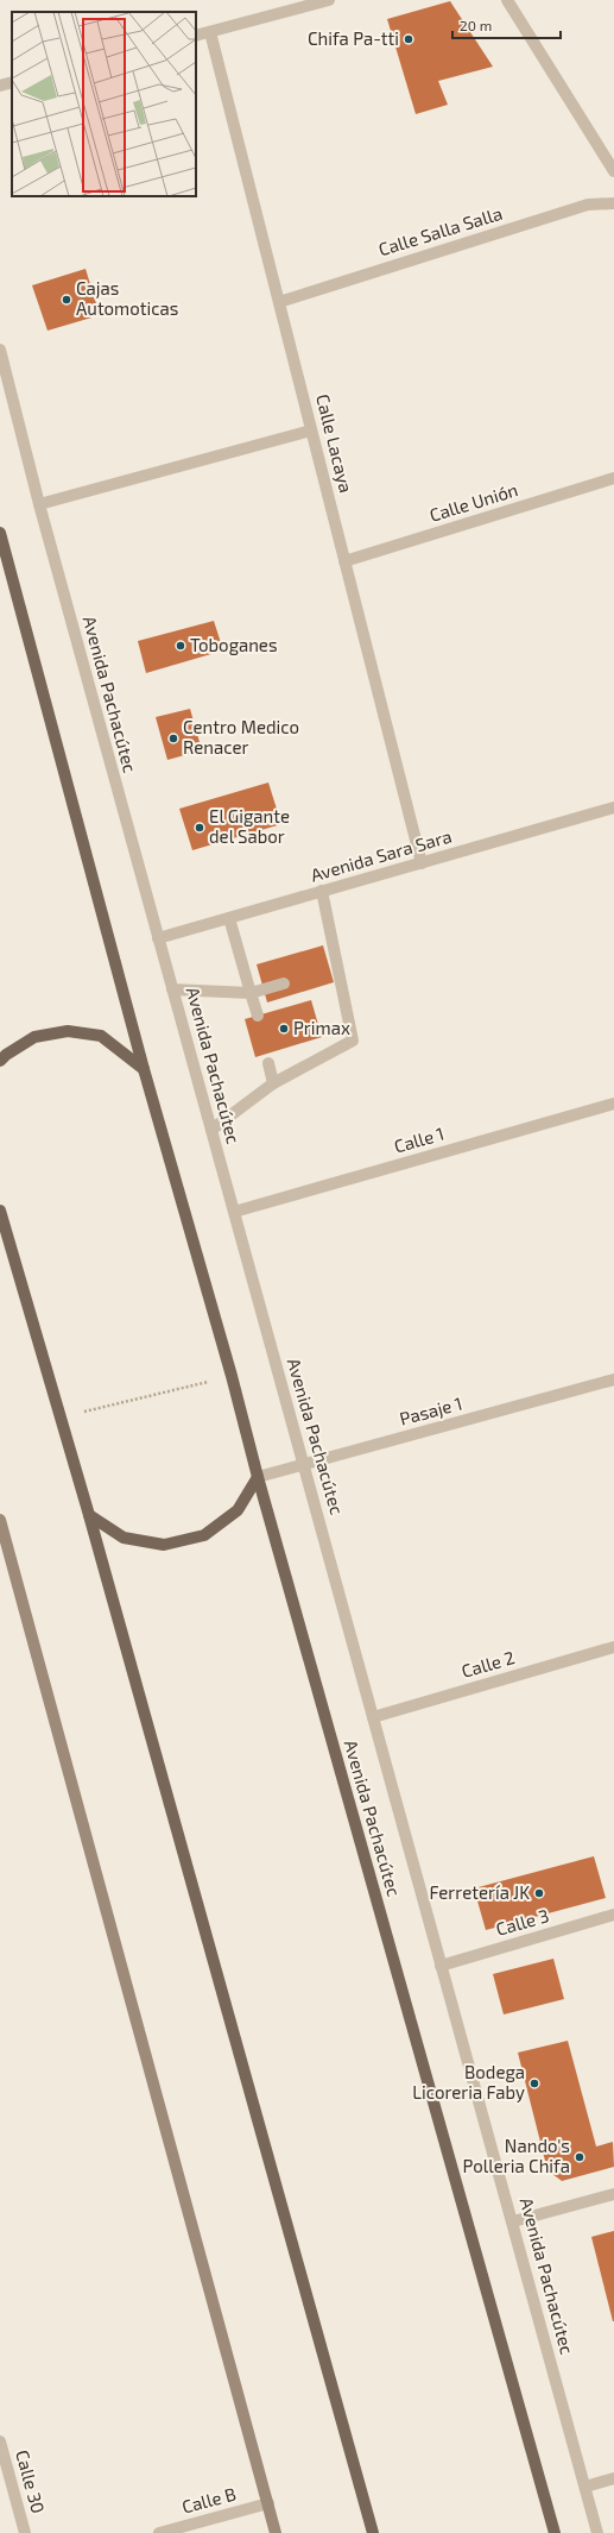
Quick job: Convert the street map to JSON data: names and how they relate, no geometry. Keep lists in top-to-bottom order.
{
  "streets": {
    "main road": ["Avenida Pachacútec"],
    "street": [
      "Calle Salla Salla",
      "Calle Lacaya",
      "Calle Unión",
      "Avenida Sara Sara",
      "Calle 1",
      "Pasaje 1",
      "Calle 2",
      "Calle 3",
      "Calle 30",
      "Calle B"
    ]
  },
  "crossings": [
    ["Calle Salla Salla", "Calle Lacaya"],
    ["Calle Lacaya", "Calle Unión"],
    ["Calle Lacaya", "Avenida Sara Sara"],
    ["Avenida Pachacútec", "Avenida Sara Sara"],
    ["Avenida Pachacútec", "Calle 1"],
    ["Avenida Pachacútec", "Pasaje 1"],
    ["Avenida Pachacútec", "Calle 2"],
    ["Avenida Pachacútec", "Calle 3"]
  ],
  "places": [
    "Chifa Pa-tti",
    "Cajas Automoticas",
    "Toboganes",
    "Centro Medico Renacer",
    "El Gigante del Sabor",
    "Primax",
    "Ferretería JK",
    "Bodega Licoreria Faby",
    "Nando's Polleria Chifa"
  ],
  "scale_bar": "20 m"
}
